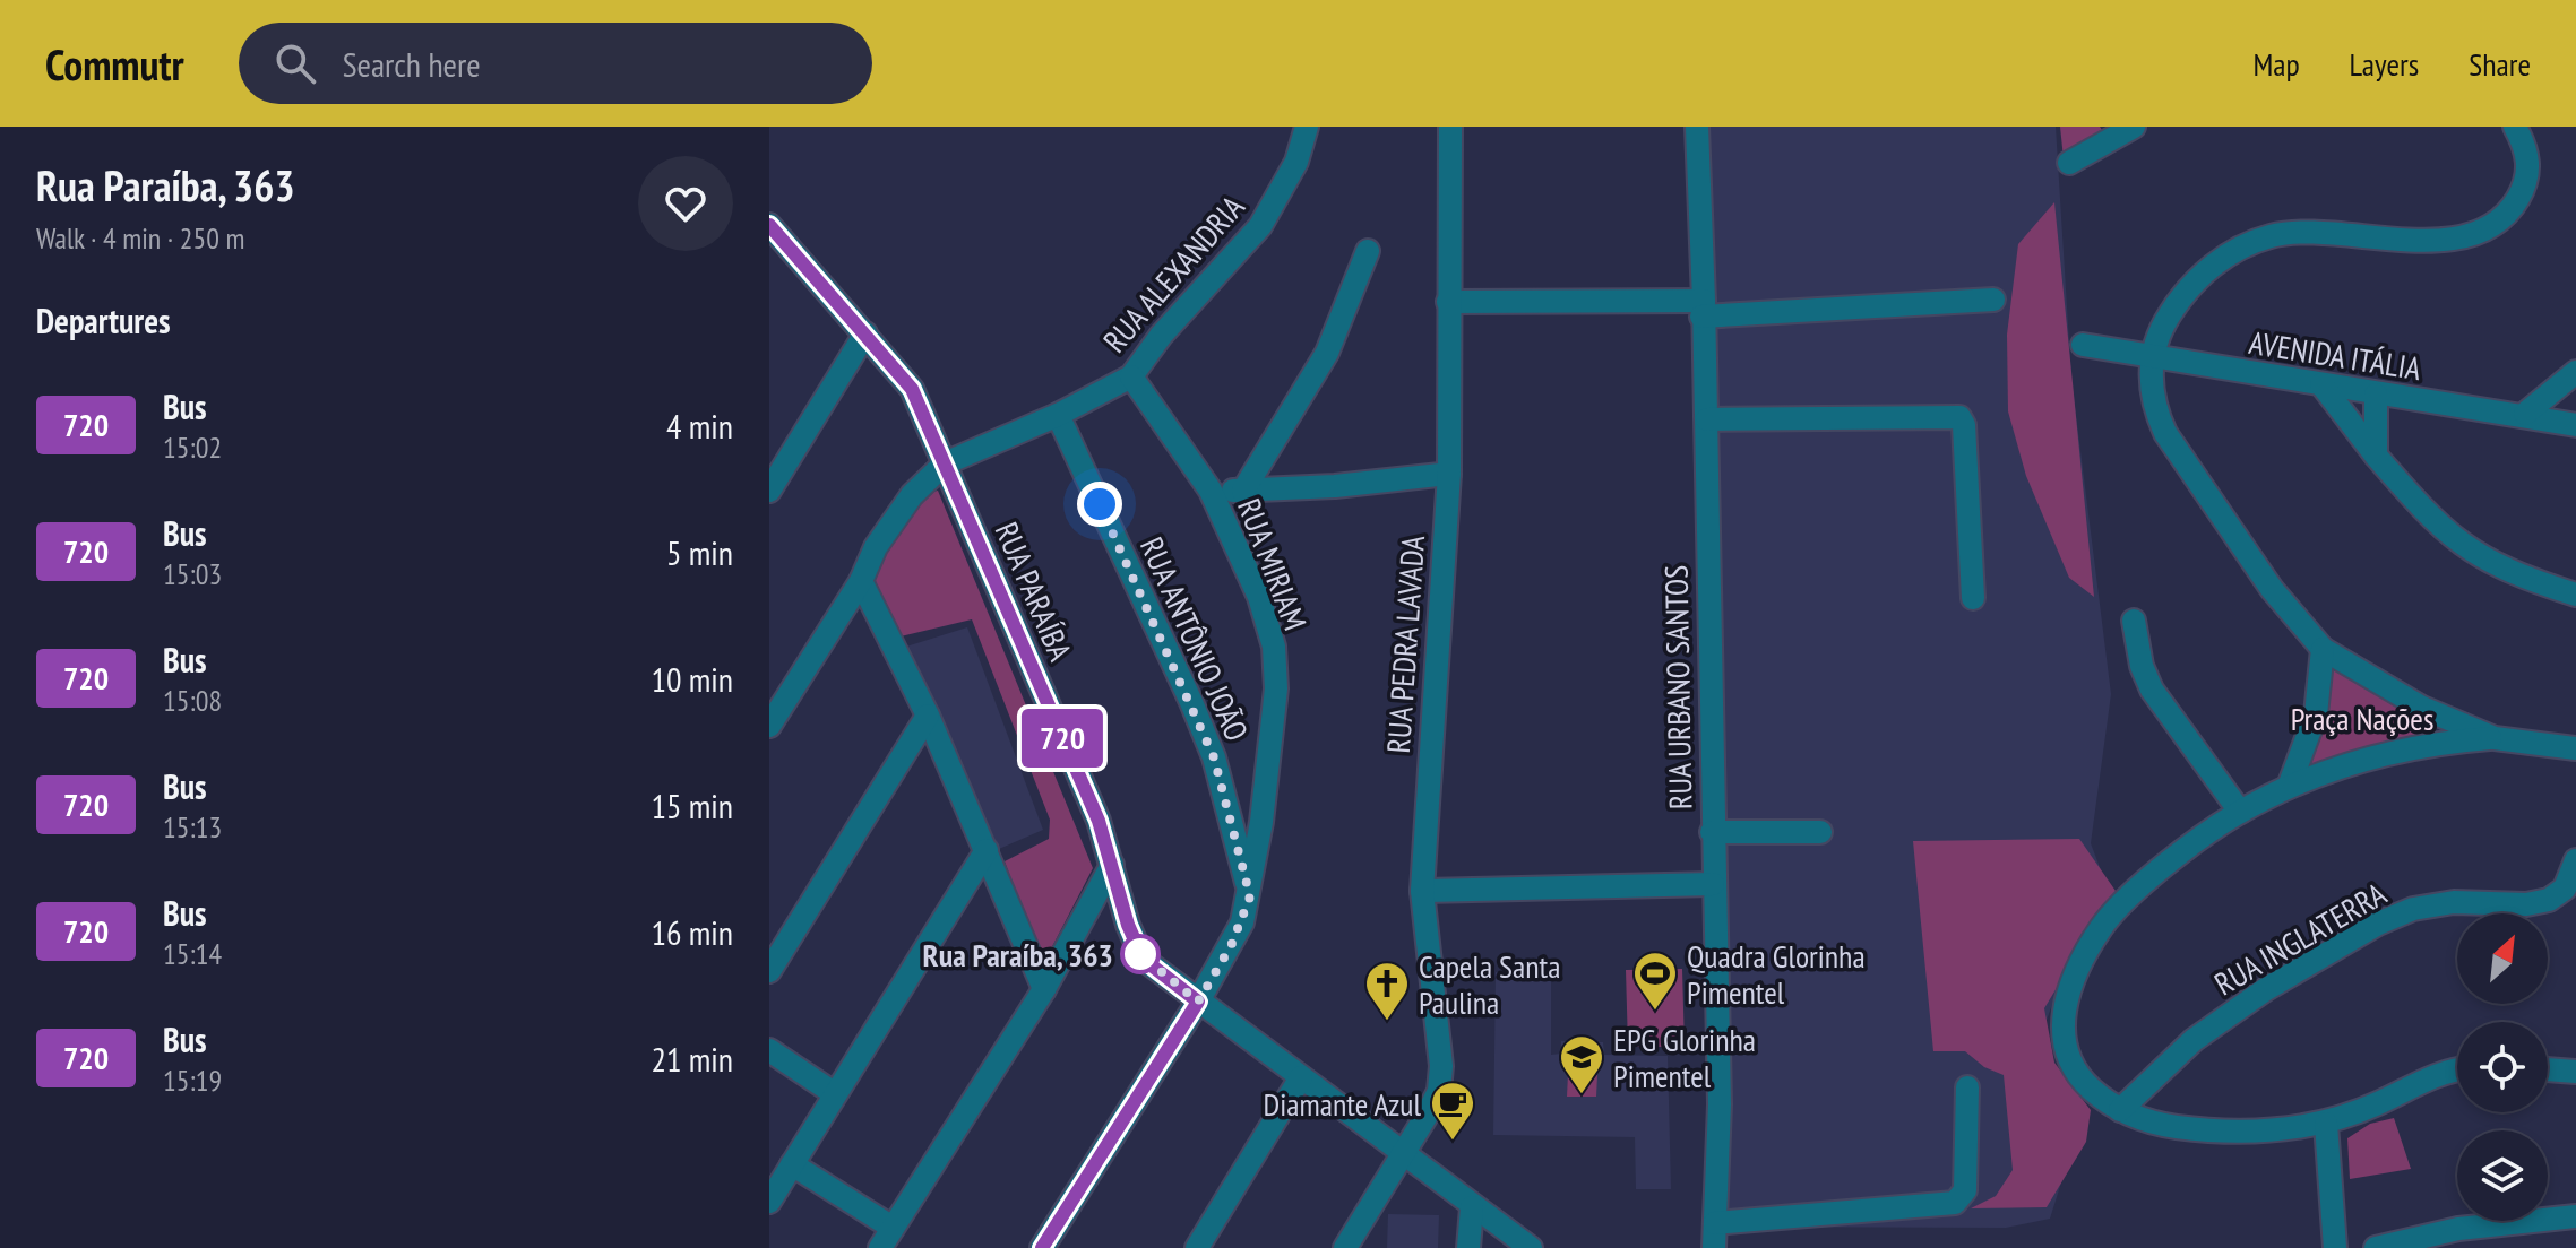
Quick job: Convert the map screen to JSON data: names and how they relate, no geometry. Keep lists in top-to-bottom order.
{
  "streets": {
    "street": [
      "RUA ALEXANDRIA",
      "AVENIDA ITÁLIA",
      "RUA MIRIAM",
      "RUA PARAÍBA",
      "RUA ANTÔNIO JOÃO",
      "RUA PEDRA LAVADA",
      "RUA URBANO SANTOS",
      "RUA INGLATERRA"
    ]
  },
  "crossings": [
    ["RUA ALEXANDRIA", "RUA MIRIAM"],
    ["RUA ALEXANDRIA", "RUA PARAÍBA"],
    ["RUA ALEXANDRIA", "RUA ANTÔNIO JOÃO"],
    ["RUA MIRIAM", "RUA PARAÍBA"],
    ["RUA MIRIAM", "RUA ANTÔNIO JOÃO"],
    ["RUA PARAÍBA", "RUA PEDRA LAVADA"]
  ],
  "parks": ["Praça Nações"],
  "places": {
    "other": ["Rua Paraíba, 363"],
    "sports": ["Quadra Glorinha Pimentel"],
    "church": ["Capela Santa Paulina"],
    "school or university": ["EPG Glorinha Pimentel"],
    "cafe": ["Diamante Azul"]
  },
  "lines": ["bus line 720"],
  "north": "top right",
  "page": {
    "header": "Commutr",
    "search": "Search here",
    "nav": ["Map", "Layers", "Share"],
    "heading": [
      ["Rua Paraíba, 363", "Walk · 4 min · 250 m"],
      "Departures"
    ],
    "on_map": "720",
    "list": [
      {
        "mark": "720",
        "name": "Bus",
        "note": "15:02",
        "value": "4 min"
      },
      {
        "mark": "720",
        "name": "Bus",
        "note": "15:03",
        "value": "5 min"
      },
      {
        "mark": "720",
        "name": "Bus",
        "note": "15:08",
        "value": "10 min"
      },
      {
        "mark": "720",
        "name": "Bus",
        "note": "15:13",
        "value": "15 min"
      },
      {
        "mark": "720",
        "name": "Bus",
        "note": "15:14",
        "value": "16 min"
      },
      {
        "mark": "720",
        "name": "Bus",
        "note": "15:19",
        "value": "21 min"
      }
    ]
  }
}
